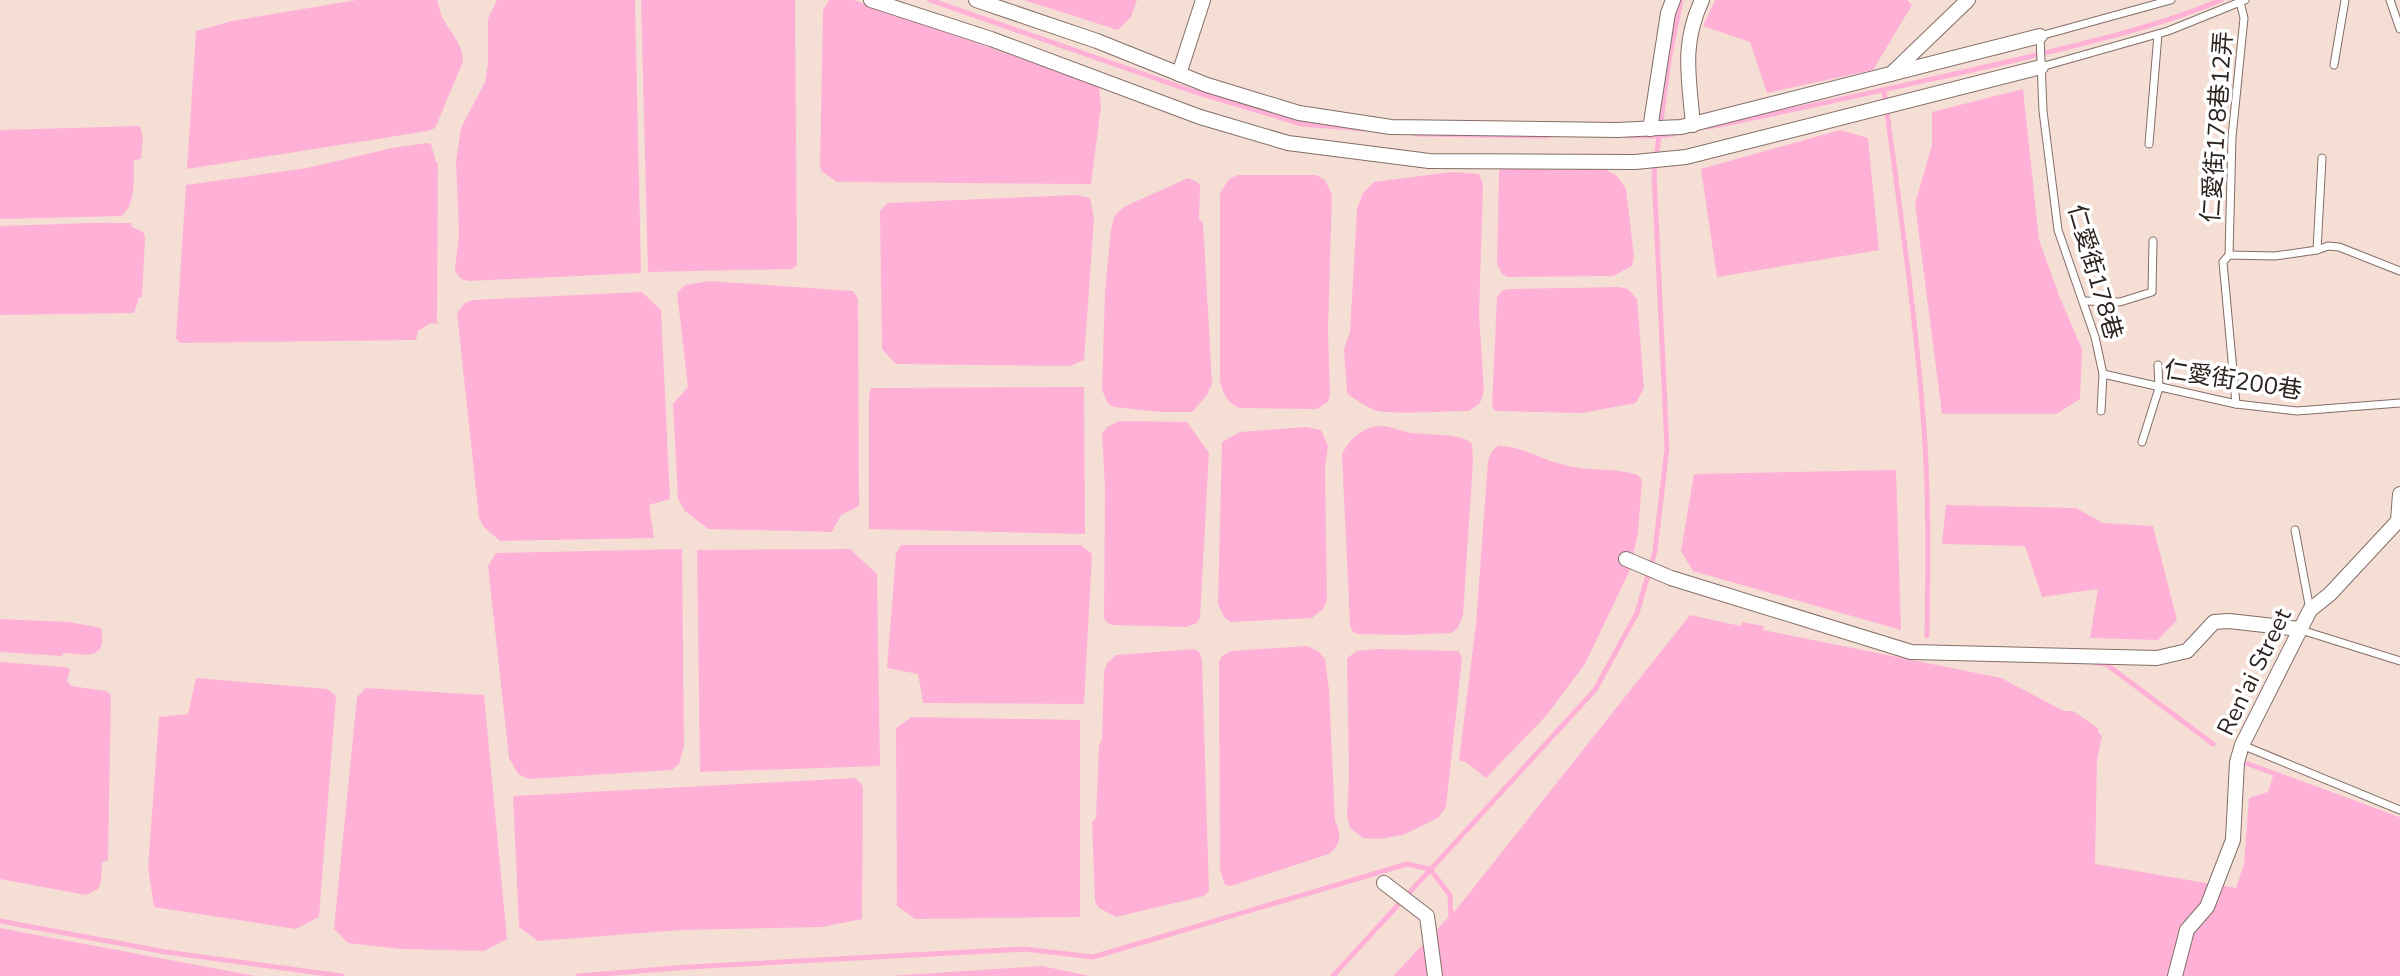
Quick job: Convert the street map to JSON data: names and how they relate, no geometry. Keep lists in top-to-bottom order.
{
  "streets": {
    "street": ["Ren'ai Street"],
    "lane": ["仁愛街178巷12弄", "仁愛街178巷", "仁愛街200巷"]
  },
  "crossings": [
    ["仁愛街178巷", "仁愛街200巷"]
  ]
}
